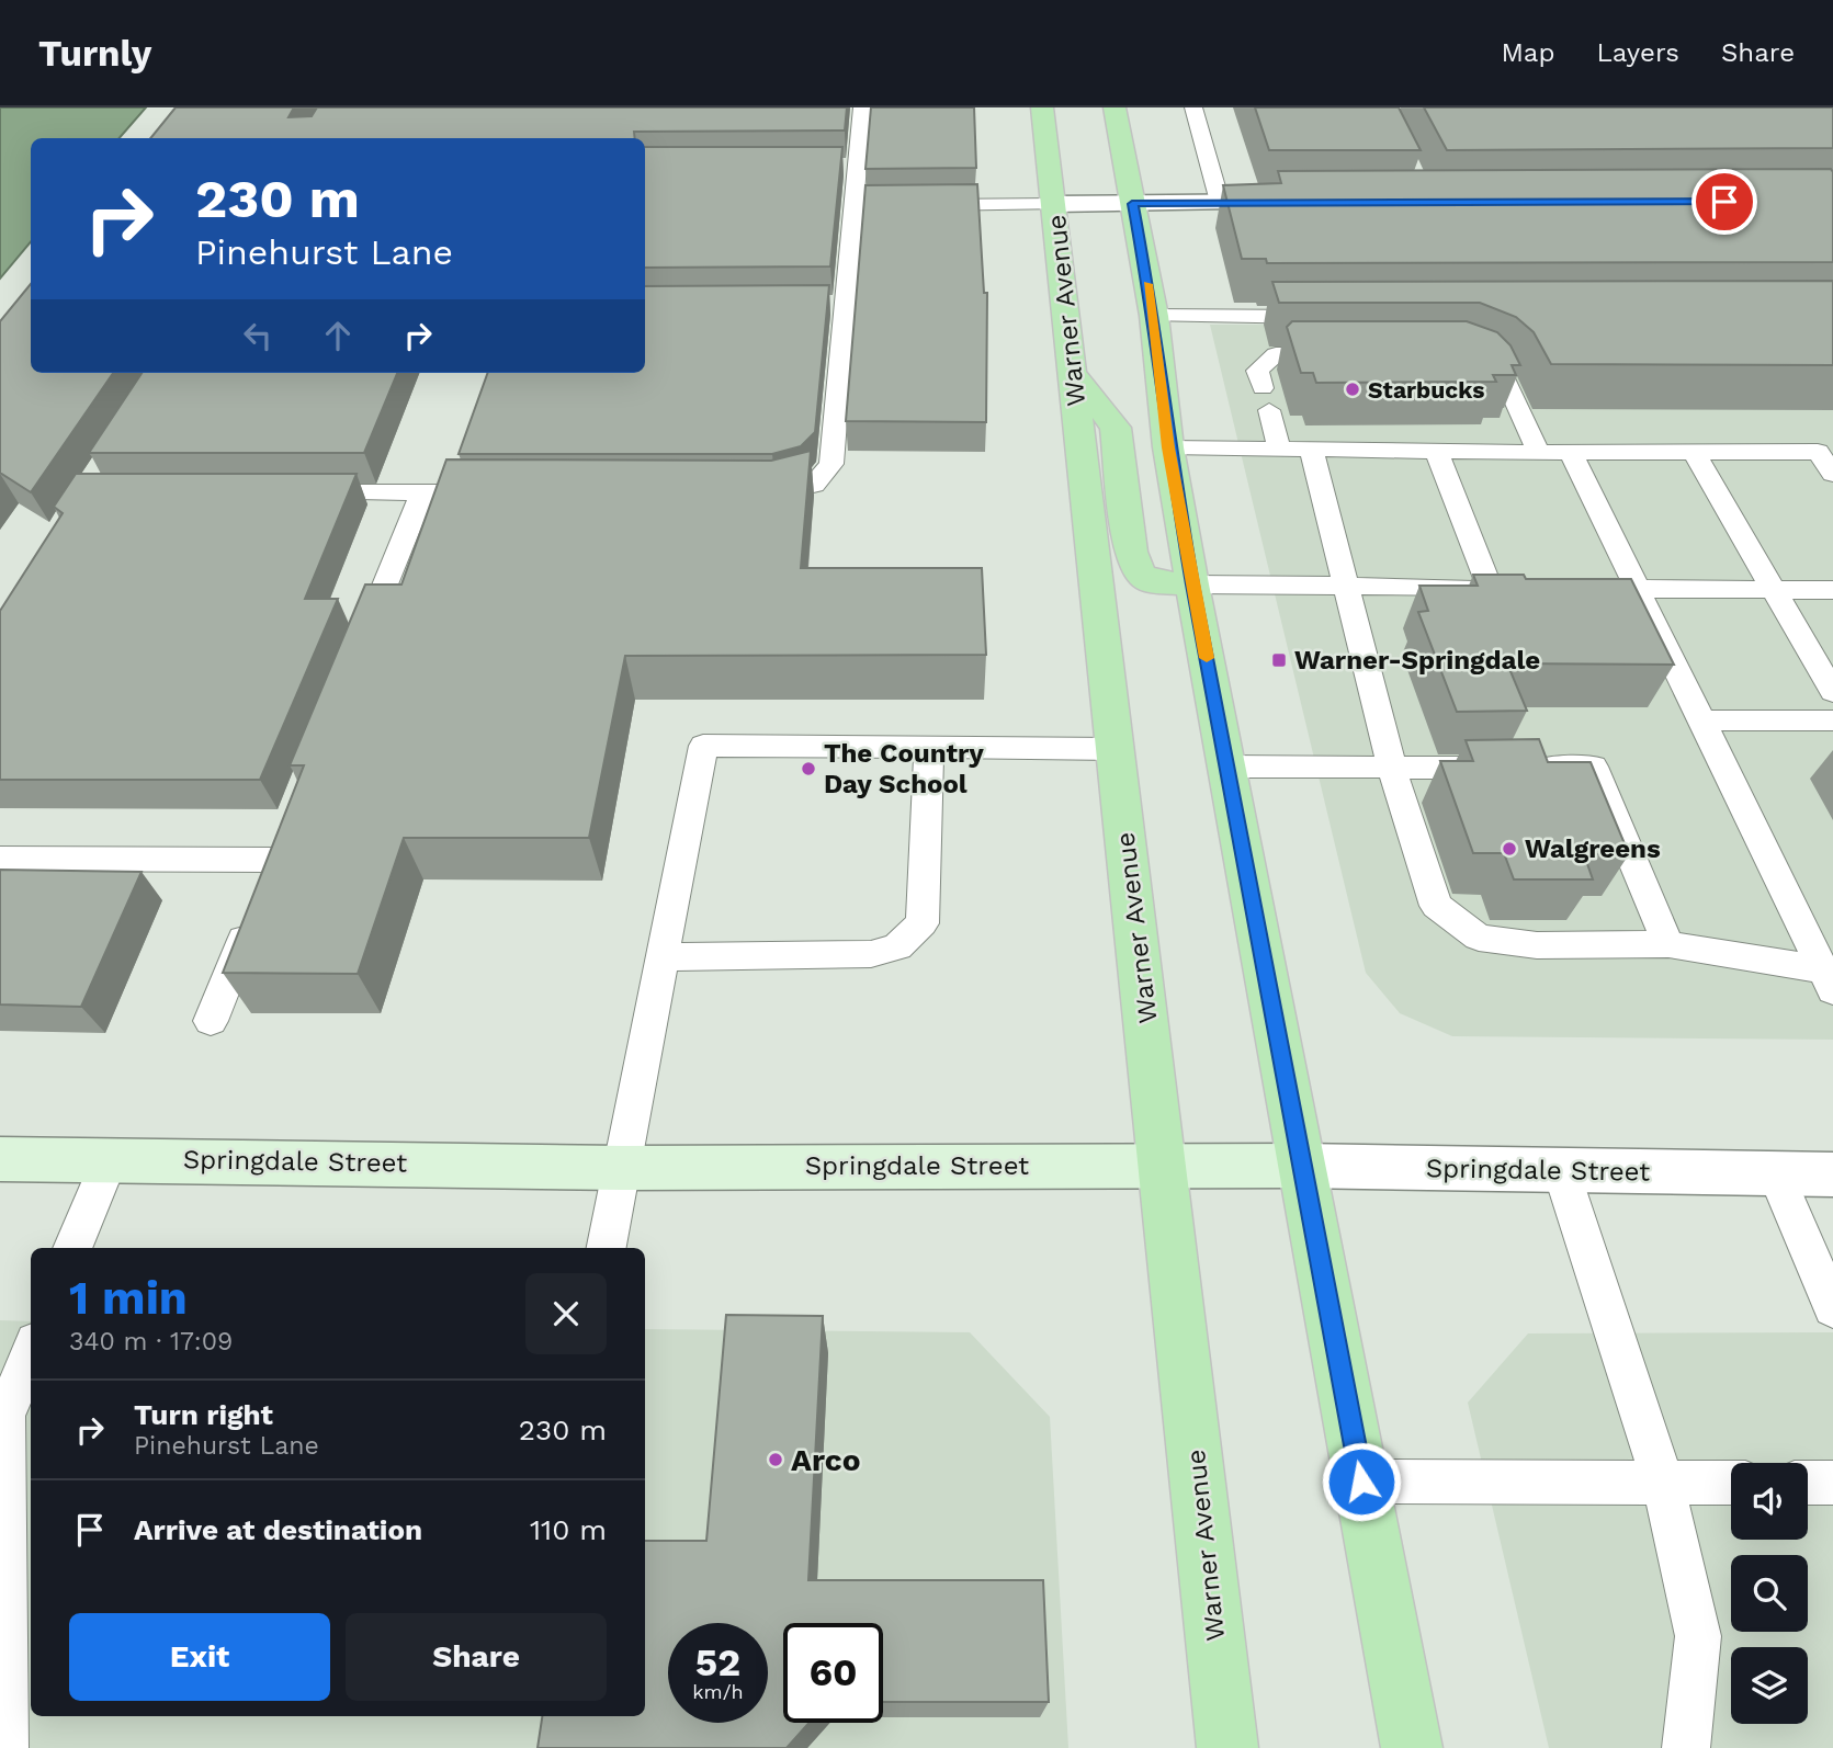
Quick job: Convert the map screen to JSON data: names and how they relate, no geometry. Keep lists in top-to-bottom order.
{
  "streets": {
    "main road": ["Warner Avenue", "Springdale Street"]
  },
  "crossings": [
    ["Warner Avenue", "Springdale Street"]
  ],
  "places": {
    "other": [
      "Starbucks",
      "The Country Day School",
      "Walgreens",
      "Arco"
    ],
    "transit": ["Warner-Springdale"]
  },
  "page": {
    "header": "Turnly",
    "nav": ["Map", "Layers", "Share"],
    "turn": ["230 m", "Pinehurst Lane"],
    "heading": ["1 min", "340 m · 17:09"],
    "list": [
      {
        "name": "Turn right",
        "note": "Pinehurst Lane",
        "value": "230 m"
      },
      {
        "name": "Arrive at destination",
        "value": "110 m"
      }
    ],
    "buttons": ["Exit", "Share"],
    "speed": "52 km/h",
    "limit": "60"
  }
}
